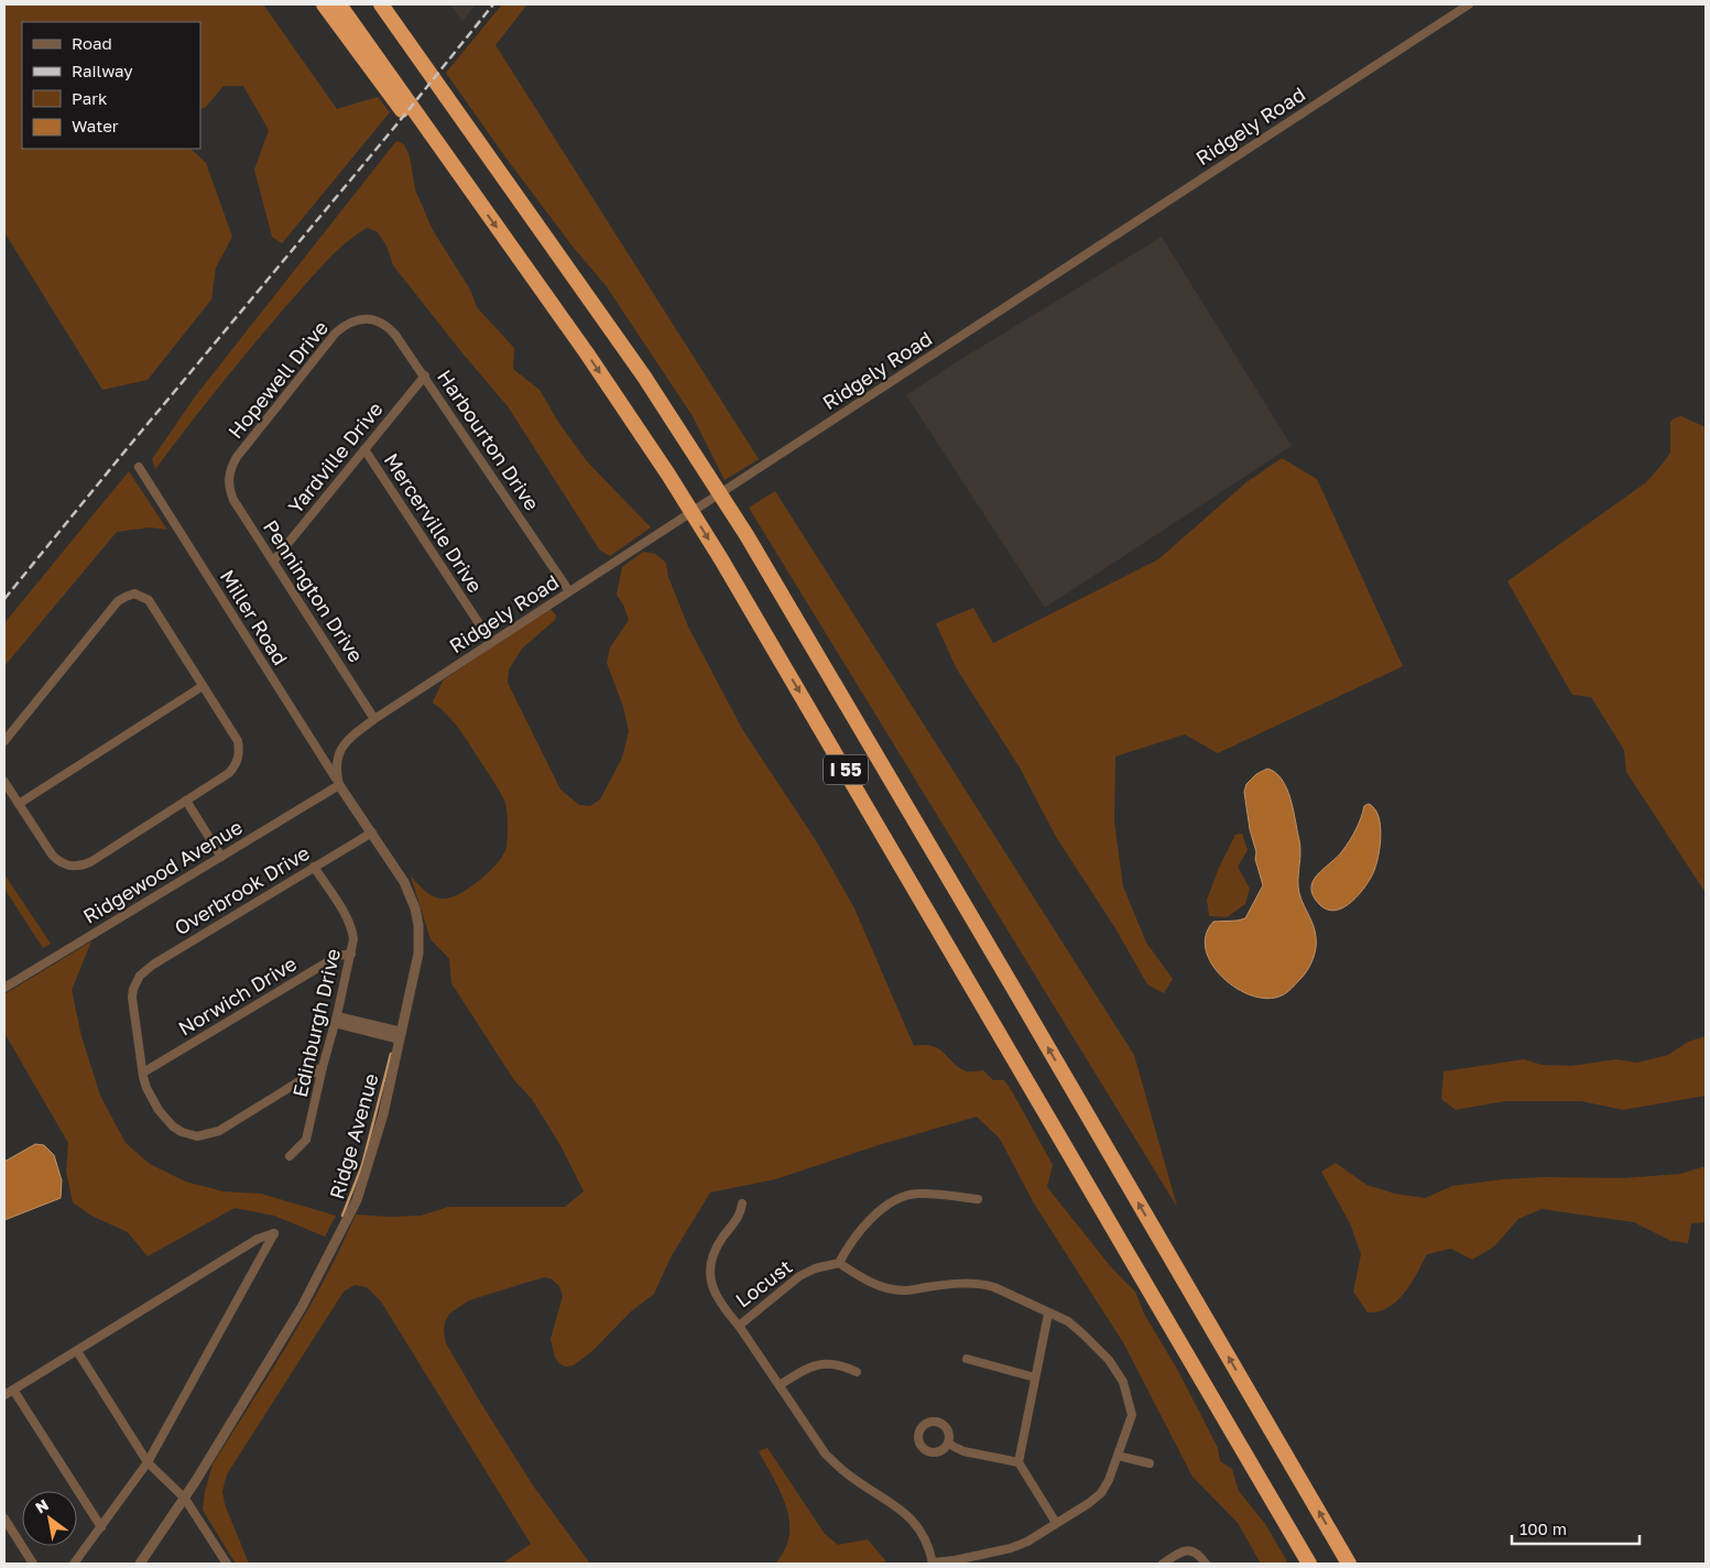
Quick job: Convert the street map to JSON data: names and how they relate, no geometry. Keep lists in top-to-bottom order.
{
  "streets": {
    "highway": ["I 55"],
    "street": [
      "Ridgely Road",
      "Hopewell Drive",
      "Harbourton Drive",
      "Yardville Drive",
      "Mercerville Drive",
      "Pennington Drive",
      "Miller Road",
      "Ridgewood Avenue",
      "Overbrook Drive",
      "Norwich Drive",
      "Edinburgh Drive",
      "Ridge Avenue",
      "Locust"
    ]
  },
  "crossings": [
    ["Ridgely Road", "Harbourton Drive"],
    ["Ridgely Road", "Mercerville Drive"],
    ["Ridgely Road", "Pennington Drive"],
    ["Ridgely Road", "Miller Road"],
    ["Ridgely Road", "Ridgewood Avenue"],
    ["Ridgely Road", "Ridge Avenue"],
    ["Hopewell Drive", "Harbourton Drive"],
    ["Hopewell Drive", "Pennington Drive"],
    ["Harbourton Drive", "Yardville Drive"],
    ["Yardville Drive", "Mercerville Drive"],
    ["Yardville Drive", "Pennington Drive"],
    ["Miller Road", "Ridgewood Avenue"],
    ["Miller Road", "Ridge Avenue"],
    ["Ridgewood Avenue", "Ridge Avenue"],
    ["Overbrook Drive", "Norwich Drive"],
    ["Overbrook Drive", "Edinburgh Drive"],
    ["Overbrook Drive", "Ridge Avenue"],
    ["Norwich Drive", "Edinburgh Drive"]
  ],
  "legend": [
    "Road",
    "Railway",
    "Park",
    "Water"
  ],
  "scale_bar": "100 m",
  "north": "top left"
}
